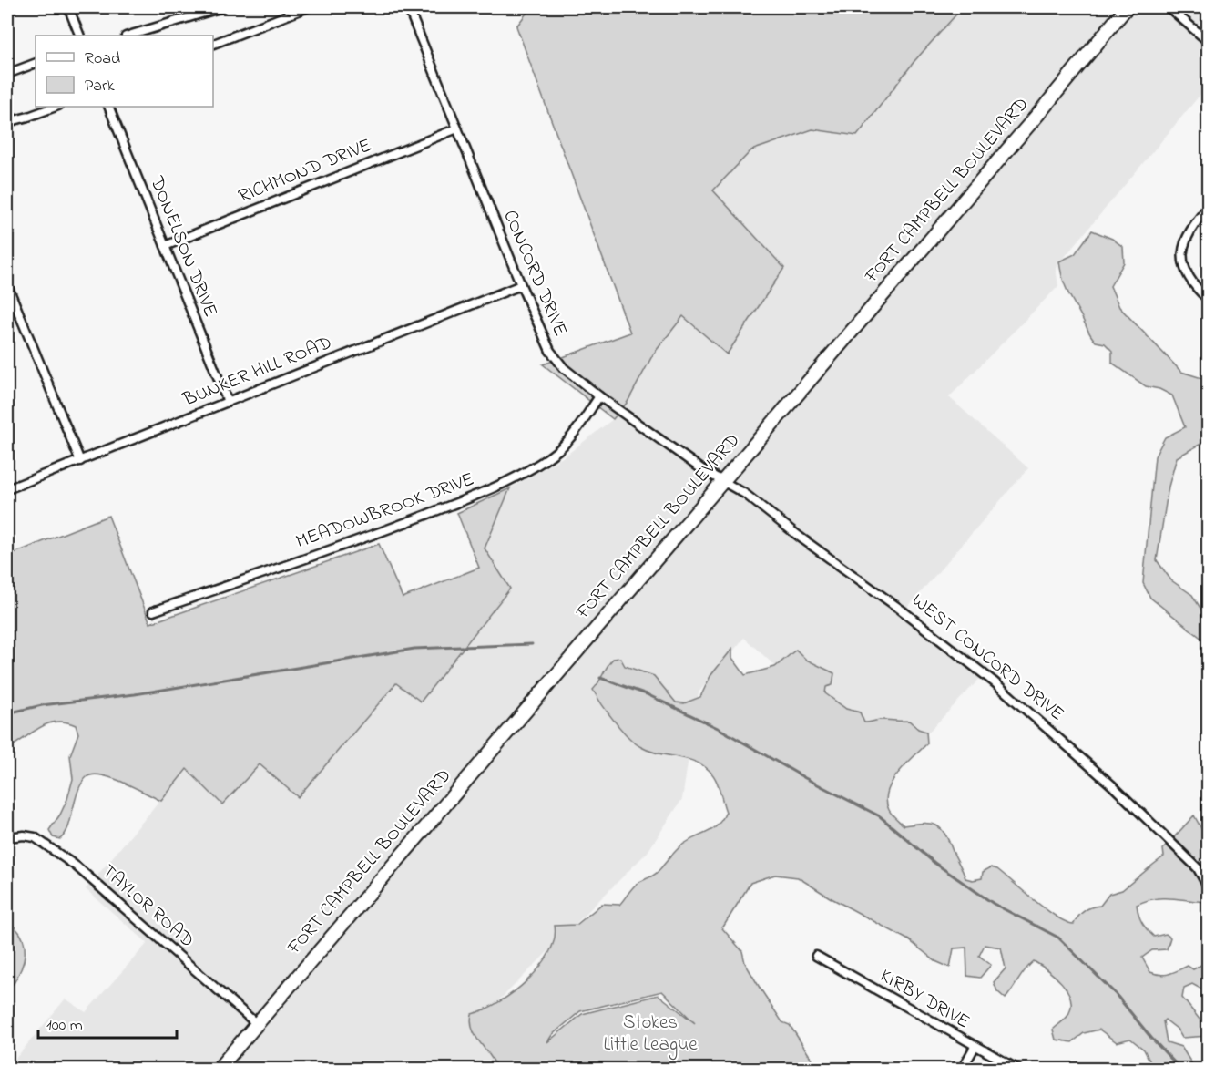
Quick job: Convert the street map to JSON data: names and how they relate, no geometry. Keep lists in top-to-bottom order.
{
  "streets": {
    "highway": ["FORT CAMPBELL BOULEVARD"],
    "street": [
      "RICHMOND DRIVE",
      "DONELSON DRIVE",
      "CONCORD DRIVE",
      "BUNKER HILL ROAD",
      "MEADOWBROOK DRIVE",
      "WEST CONCORD DRIVE",
      "TAYLOR ROAD",
      "KIRBY DRIVE"
    ]
  },
  "crossings": [
    ["RICHMOND DRIVE", "DONELSON DRIVE"],
    ["RICHMOND DRIVE", "CONCORD DRIVE"],
    ["FORT CAMPBELL BOULEVARD", "CONCORD DRIVE"],
    ["FORT CAMPBELL BOULEVARD", "WEST CONCORD DRIVE"],
    ["FORT CAMPBELL BOULEVARD", "TAYLOR ROAD"],
    ["DONELSON DRIVE", "BUNKER HILL ROAD"],
    ["CONCORD DRIVE", "BUNKER HILL ROAD"],
    ["CONCORD DRIVE", "MEADOWBROOK DRIVE"],
    ["CONCORD DRIVE", "WEST CONCORD DRIVE"]
  ],
  "parks": ["Stokes Little League"],
  "legend": ["Road", "Park"],
  "scale_bar": "100 m"
}
